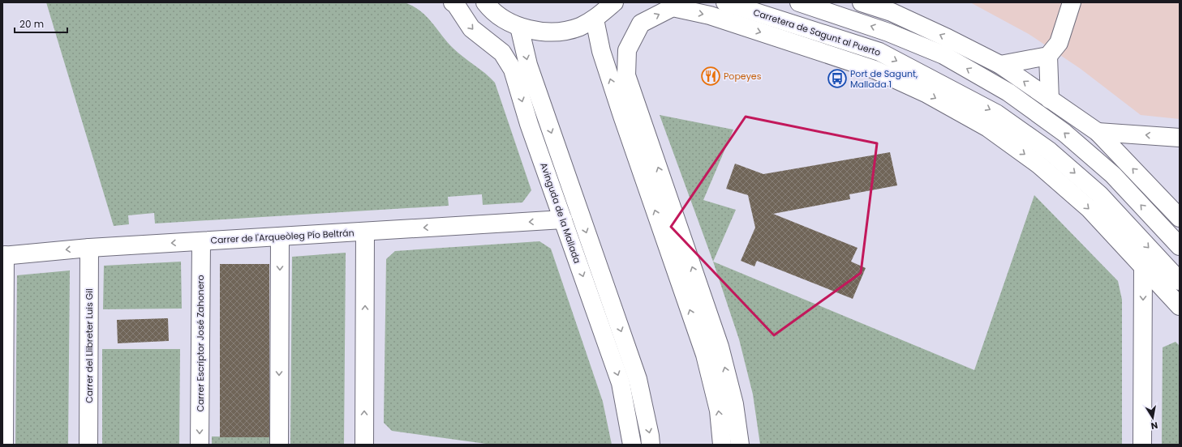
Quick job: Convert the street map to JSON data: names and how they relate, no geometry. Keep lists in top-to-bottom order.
{
  "streets": {
    "street": [
      "Carretera de Sagunt al Puerto",
      "Avinguda de la Mallada",
      "Carrer de l'Arqueòleg Pío Beltrán",
      "Carrer Escriptor José Zahonero",
      "Carrer del Llibreter Luis Gil"
    ]
  },
  "crossings": [
    ["Avinguda de la Mallada", "Carrer de l'Arqueòleg Pío Beltrán"],
    ["Carrer de l'Arqueòleg Pío Beltrán", "Carrer Escriptor José Zahonero"],
    ["Carrer de l'Arqueòleg Pío Beltrán", "Carrer del Llibreter Luis Gil"]
  ],
  "one_way": ["Carrer de l'Arqueòleg Pío Beltrán"],
  "places": {
    "restaurant": ["Popeyes"],
    "bus stop": ["Port de Sagunt, Mallada 1"]
  },
  "scale_bar": "20 m",
  "north": "bottom"
}
